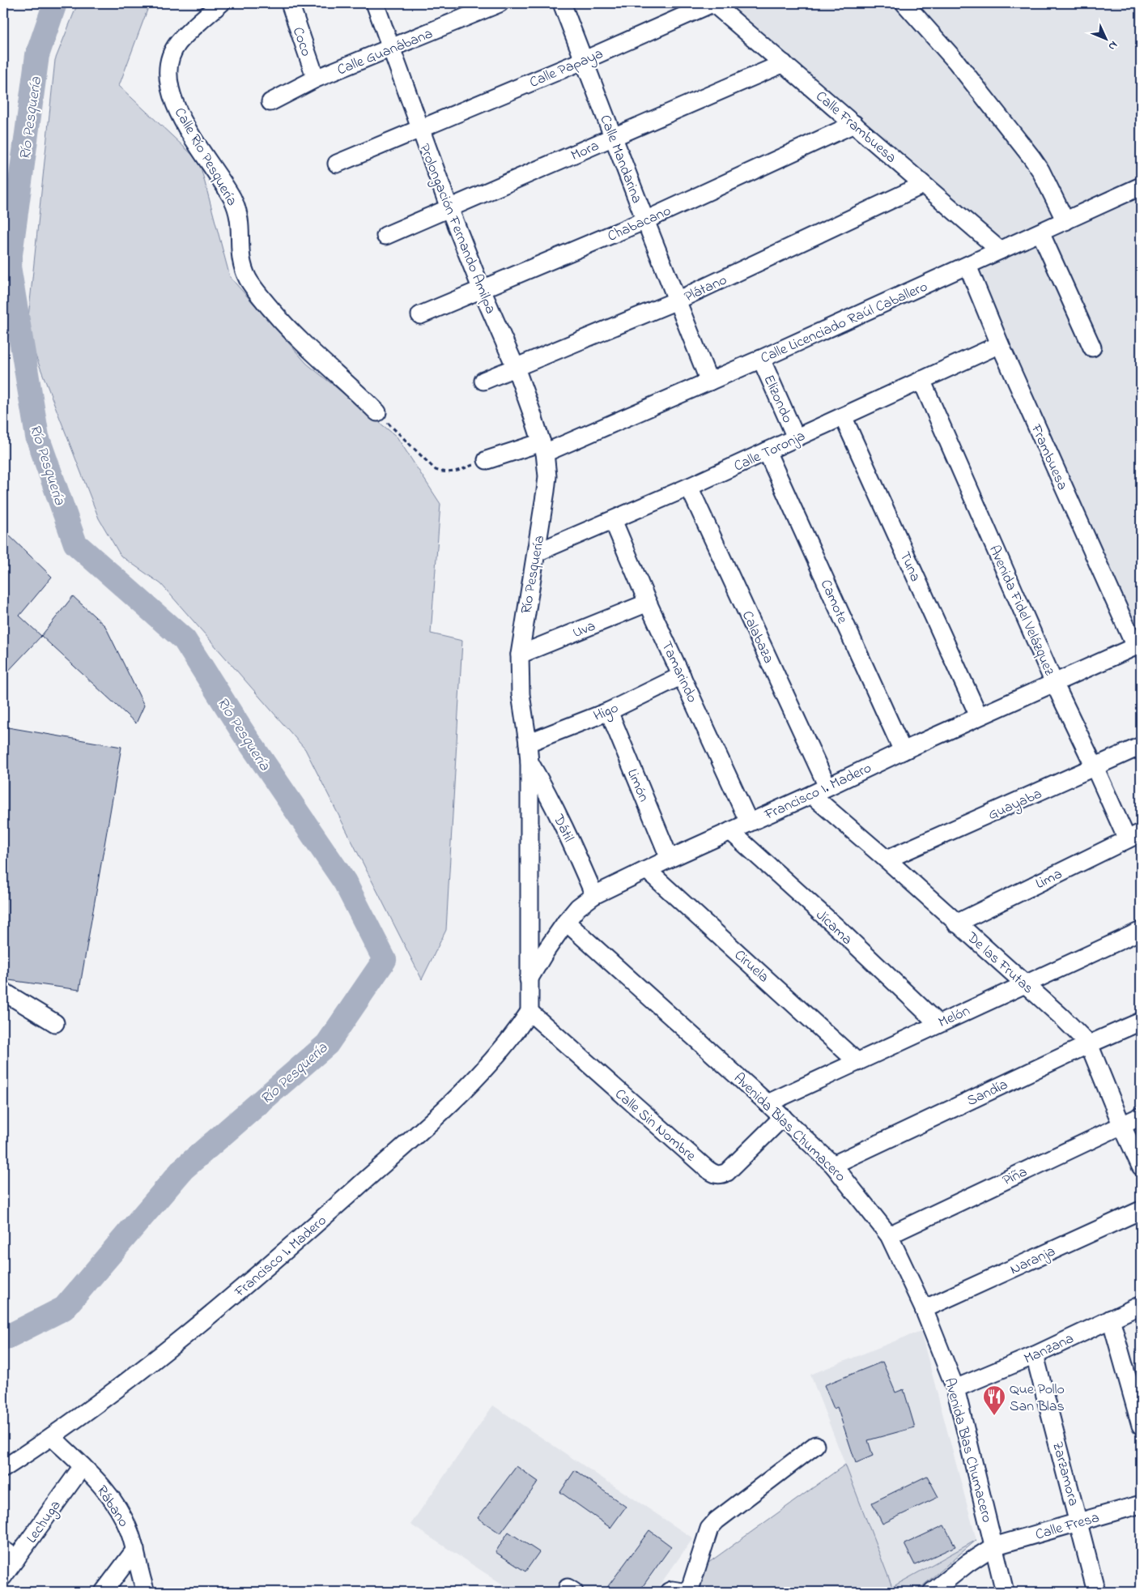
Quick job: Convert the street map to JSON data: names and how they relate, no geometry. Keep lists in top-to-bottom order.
{
  "streets": {
    "street": [
      "Coco",
      "Calle Guanábana",
      "Calle Papaya",
      "Calle Frambuesa",
      "Mora",
      "Calle Río Pesquería",
      "Calle Mandarina",
      "Chabacano",
      "Prolongación Fernando Amilpa",
      "Plátano",
      "Calle Licenciado Raúl Caballero",
      "Elizondo",
      "Calle Toronja",
      "Frambuesa",
      "Tuna",
      "Río Pesquería",
      "Camote",
      "Avenida Fidel Velázquez",
      "Uva",
      "Calabaza",
      "Tamarindo",
      "Higo",
      "Limón",
      "Francisco I. Madero",
      "Guayaba",
      "Dátil",
      "Lima",
      "Jícama",
      "De las Frutas",
      "Ciruela",
      "Melón",
      "Sandía",
      "Calle Sin Nombre",
      "Avenida Blas Chumacero",
      "Piña",
      "Naranja",
      "Manzana",
      "Zarzamora",
      "Rábano",
      "Lechuga",
      "Calle Fresa"
    ]
  },
  "crossings": [
    ["Coco", "Calle Guanábana"],
    ["Calle Guanábana", "Prolongación Fernando Amilpa"],
    ["Calle Papaya", "Calle Frambuesa"],
    ["Calle Papaya", "Calle Mandarina"],
    ["Calle Papaya", "Prolongación Fernando Amilpa"],
    ["Calle Frambuesa", "Mora"],
    ["Calle Frambuesa", "Chabacano"],
    ["Calle Frambuesa", "Plátano"],
    ["Calle Frambuesa", "Calle Licenciado Raúl Caballero"],
    ["Mora", "Calle Mandarina"],
    ["Mora", "Prolongación Fernando Amilpa"],
    ["Calle Mandarina", "Chabacano"],
    ["Calle Mandarina", "Plátano"],
    ["Calle Mandarina", "Calle Licenciado Raúl Caballero"],
    ["Chabacano", "Prolongación Fernando Amilpa"],
    ["Prolongación Fernando Amilpa", "Plátano"],
    ["Prolongación Fernando Amilpa", "Calle Licenciado Raúl Caballero"],
    ["Prolongación Fernando Amilpa", "Río Pesquería"],
    ["Calle Licenciado Raúl Caballero", "Elizondo"],
    ["Calle Licenciado Raúl Caballero", "Frambuesa"],
    ["Calle Licenciado Raúl Caballero", "Río Pesquería"],
    ["Elizondo", "Calle Toronja"],
    ["Calle Toronja", "Frambuesa"],
    ["Calle Toronja", "Tuna"],
    ["Calle Toronja", "Río Pesquería"],
    ["Calle Toronja", "Camote"],
    ["Calle Toronja", "Avenida Fidel Velázquez"],
    ["Calle Toronja", "Calabaza"],
    ["Calle Toronja", "Tamarindo"],
    ["Frambuesa", "Francisco I. Madero"],
    ["Tuna", "Francisco I. Madero"],
    ["Río Pesquería", "Uva"],
    ["Río Pesquería", "Higo"],
    ["Río Pesquería", "Francisco I. Madero"],
    ["Río Pesquería", "Dátil"],
    ["Río Pesquería", "Calle Sin Nombre"],
    ["Camote", "Francisco I. Madero"],
    ["Avenida Fidel Velázquez", "Francisco I. Madero"],
    ["Avenida Fidel Velázquez", "Guayaba"],
    ["Avenida Fidel Velázquez", "Lima"],
    ["Uva", "Tamarindo"],
    ["Calabaza", "Francisco I. Madero"],
    ["Tamarindo", "Higo"],
    ["Tamarindo", "Francisco I. Madero"],
    ["Higo", "Limón"],
    ["Limón", "Francisco I. Madero"],
    ["Francisco I. Madero", "Dátil"],
    ["Francisco I. Madero", "Jícama"],
    ["Francisco I. Madero", "De las Frutas"],
    ["Francisco I. Madero", "Ciruela"],
    ["Francisco I. Madero", "Calle Sin Nombre"],
    ["Francisco I. Madero", "Avenida Blas Chumacero"],
    ["Francisco I. Madero", "Rábano"],
    ["Guayaba", "De las Frutas"],
    ["Lima", "De las Frutas"],
    ["Jícama", "Melón"],
    ["De las Frutas", "Melón"],
    ["De las Frutas", "Sandía"],
    ["De las Frutas", "Piña"],
    ["Ciruela", "Melón"],
    ["Melón", "Avenida Blas Chumacero"],
    ["Sandía", "Avenida Blas Chumacero"],
    ["Calle Sin Nombre", "Avenida Blas Chumacero"],
    ["Avenida Blas Chumacero", "Piña"],
    ["Avenida Blas Chumacero", "Naranja"],
    ["Avenida Blas Chumacero", "Manzana"],
    ["Avenida Blas Chumacero", "Calle Fresa"],
    ["Manzana", "Zarzamora"],
    ["Zarzamora", "Calle Fresa"],
    ["Rábano", "Lechuga"]
  ],
  "water": ["Río Pesquería"],
  "places": {
    "restaurant": ["Que Pollo San Blas"]
  },
  "north": "bottom right"
}
